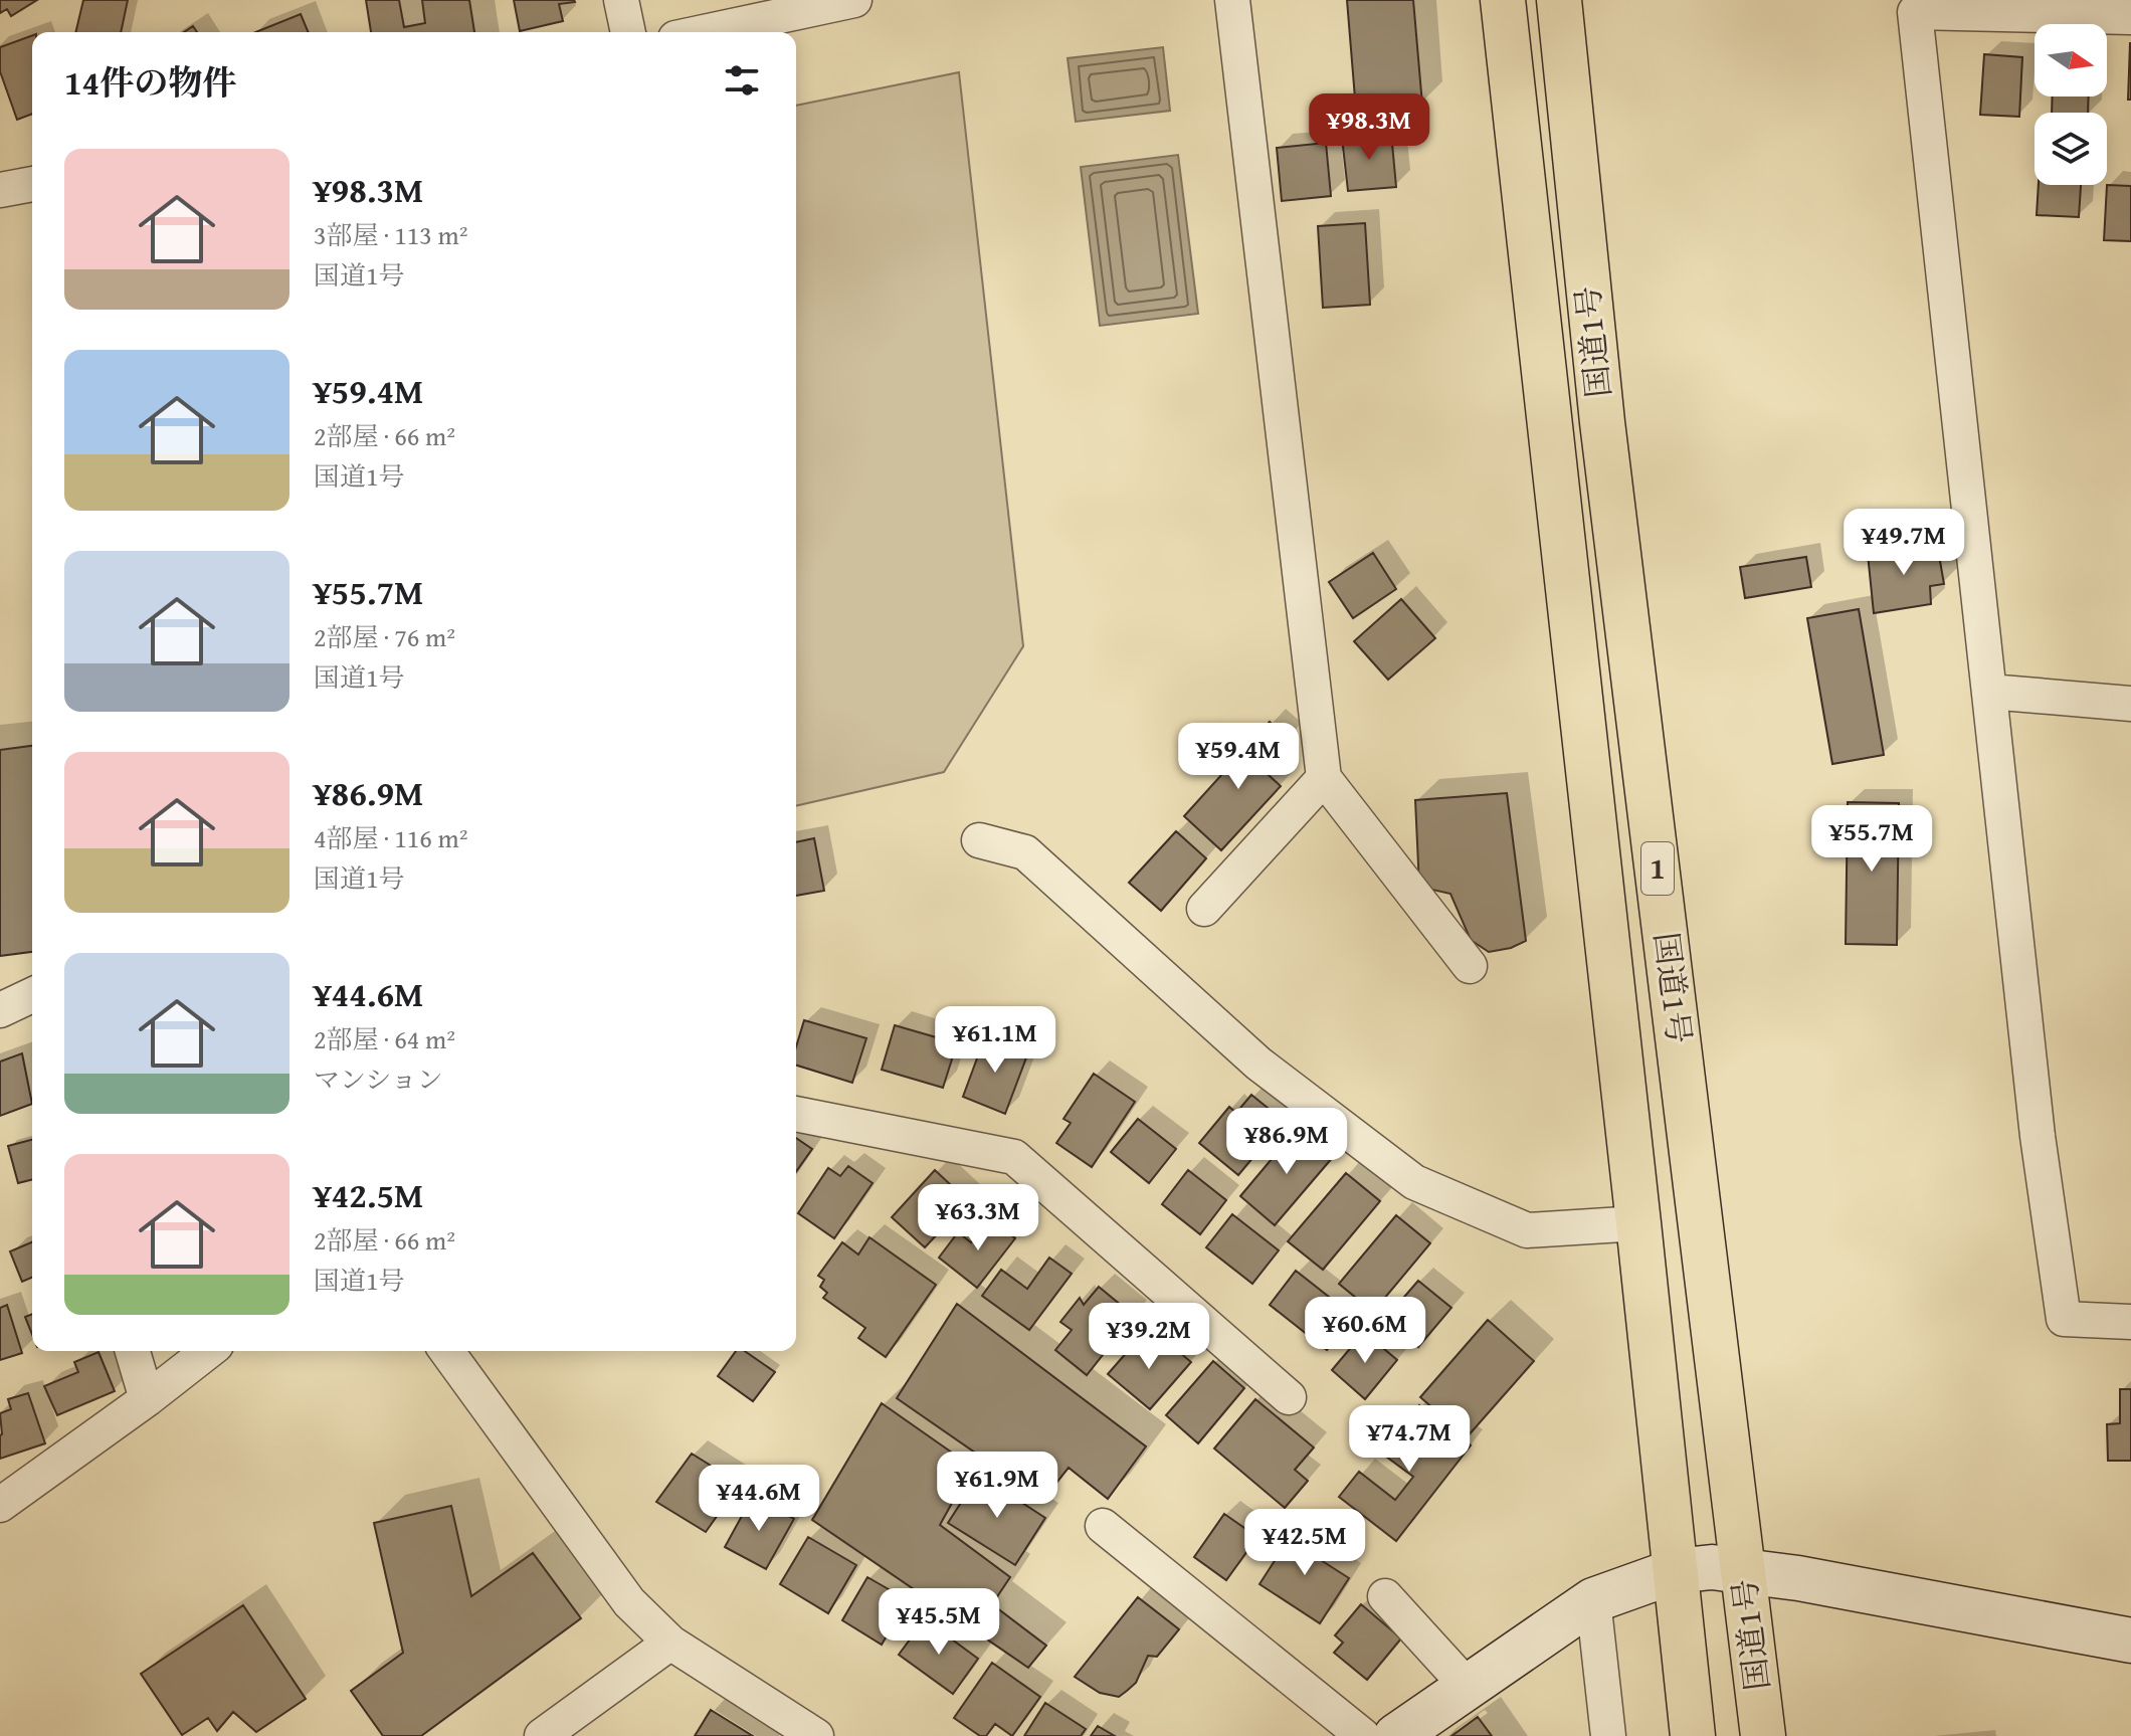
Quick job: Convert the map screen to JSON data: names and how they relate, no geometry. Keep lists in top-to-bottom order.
{
  "streets": {
    "highway": ["国道1号", "1"]
  },
  "north": "right",
  "page": {
    "heading": "14件の物件",
    "price": [
      "¥98.3M",
      "¥49.7M",
      "¥59.4M",
      "¥55.7M",
      "¥61.1M",
      "¥86.9M",
      "¥63.3M",
      "¥60.6M",
      "¥39.2M",
      "¥74.7M",
      "¥61.9M",
      "¥44.6M",
      "¥42.5M",
      "¥45.5M"
    ],
    "list": [
      {
        "name": "¥98.3M",
        "note": "3部屋 · 113 m² · 国道1号"
      },
      {
        "name": "¥59.4M",
        "note": "2部屋 · 66 m² · 国道1号"
      },
      {
        "name": "¥55.7M",
        "note": "2部屋 · 76 m² · 国道1号"
      },
      {
        "name": "¥86.9M",
        "note": "4部屋 · 116 m² · 国道1号"
      },
      {
        "name": "¥44.6M",
        "note": "2部屋 · 64 m² · マンション"
      },
      {
        "name": "¥42.5M",
        "note": "2部屋 · 66 m² · 国道1号"
      }
    ]
  }
}
